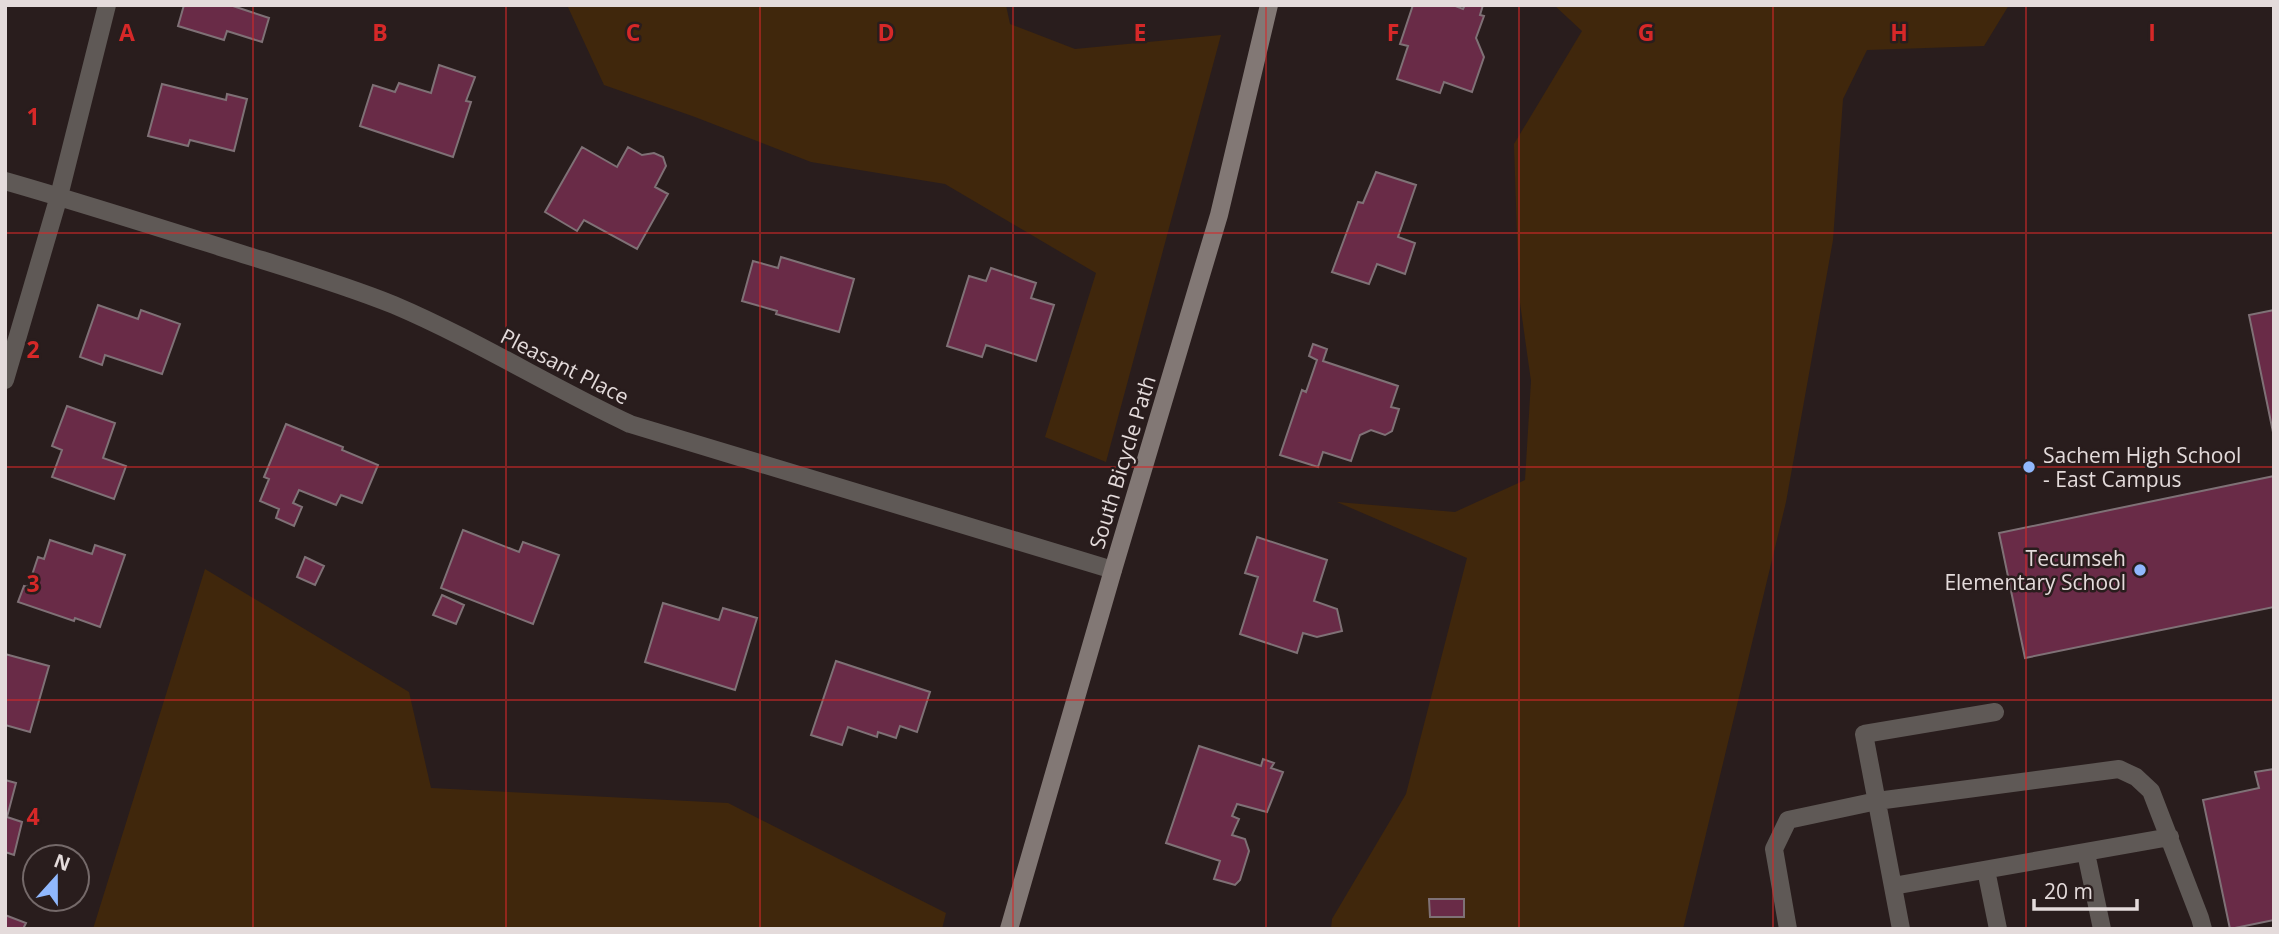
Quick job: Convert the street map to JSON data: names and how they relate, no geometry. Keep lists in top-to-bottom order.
{
  "streets": {
    "street": ["Pleasant Place", "South Bicycle Path"]
  },
  "crossings": [
    ["Pleasant Place", "South Bicycle Path"]
  ],
  "places": ["Sachem High School - East Campus", "Tecumseh Elementary School"],
  "scale_bar": "20 m",
  "north": "top",
  "grid": {
    "columns": [
      "A",
      "B",
      "C",
      "D",
      "E",
      "F",
      "G",
      "H",
      "I"
    ],
    "rows": [
      "1",
      "2",
      "3",
      "4"
    ]
  }
}
